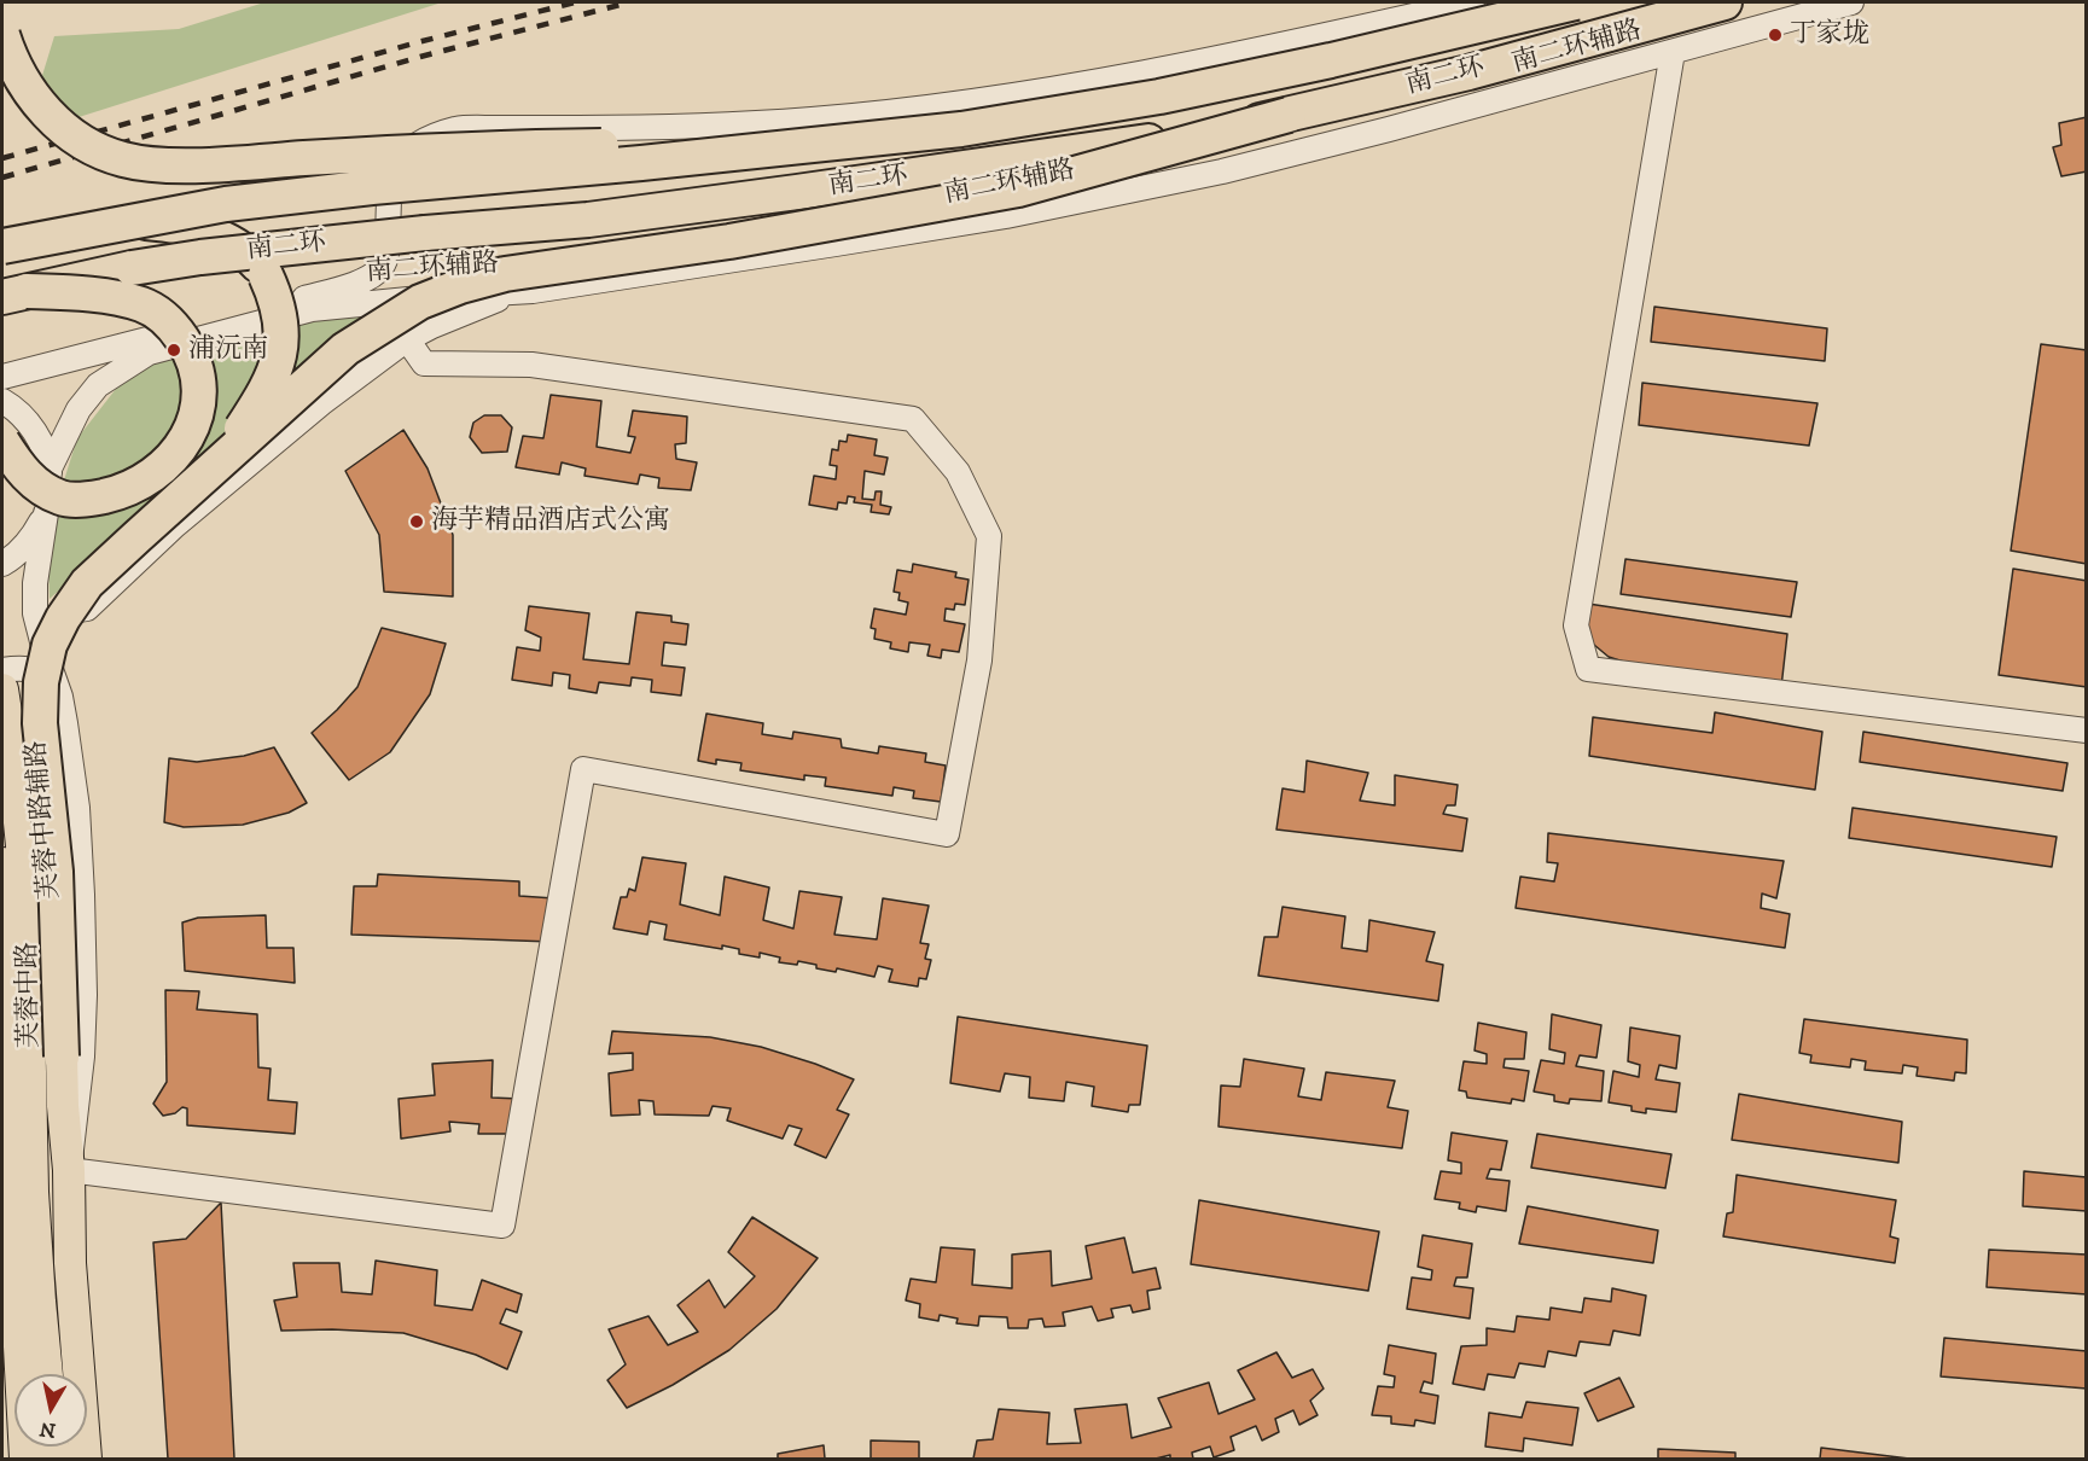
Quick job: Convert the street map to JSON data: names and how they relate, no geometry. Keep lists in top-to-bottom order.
{
  "streets": {
    "highway": ["南二环"],
    "main road": ["芙蓉中路"],
    "street": ["南二环辅路", "芙蓉中路辅路"]
  },
  "crossings": [
    ["南二环辅路", "芙蓉中路辅路"]
  ],
  "places": ["丁家垅", "浦沅南", "海芋精品酒店式公寓"],
  "north": "bottom"
}
